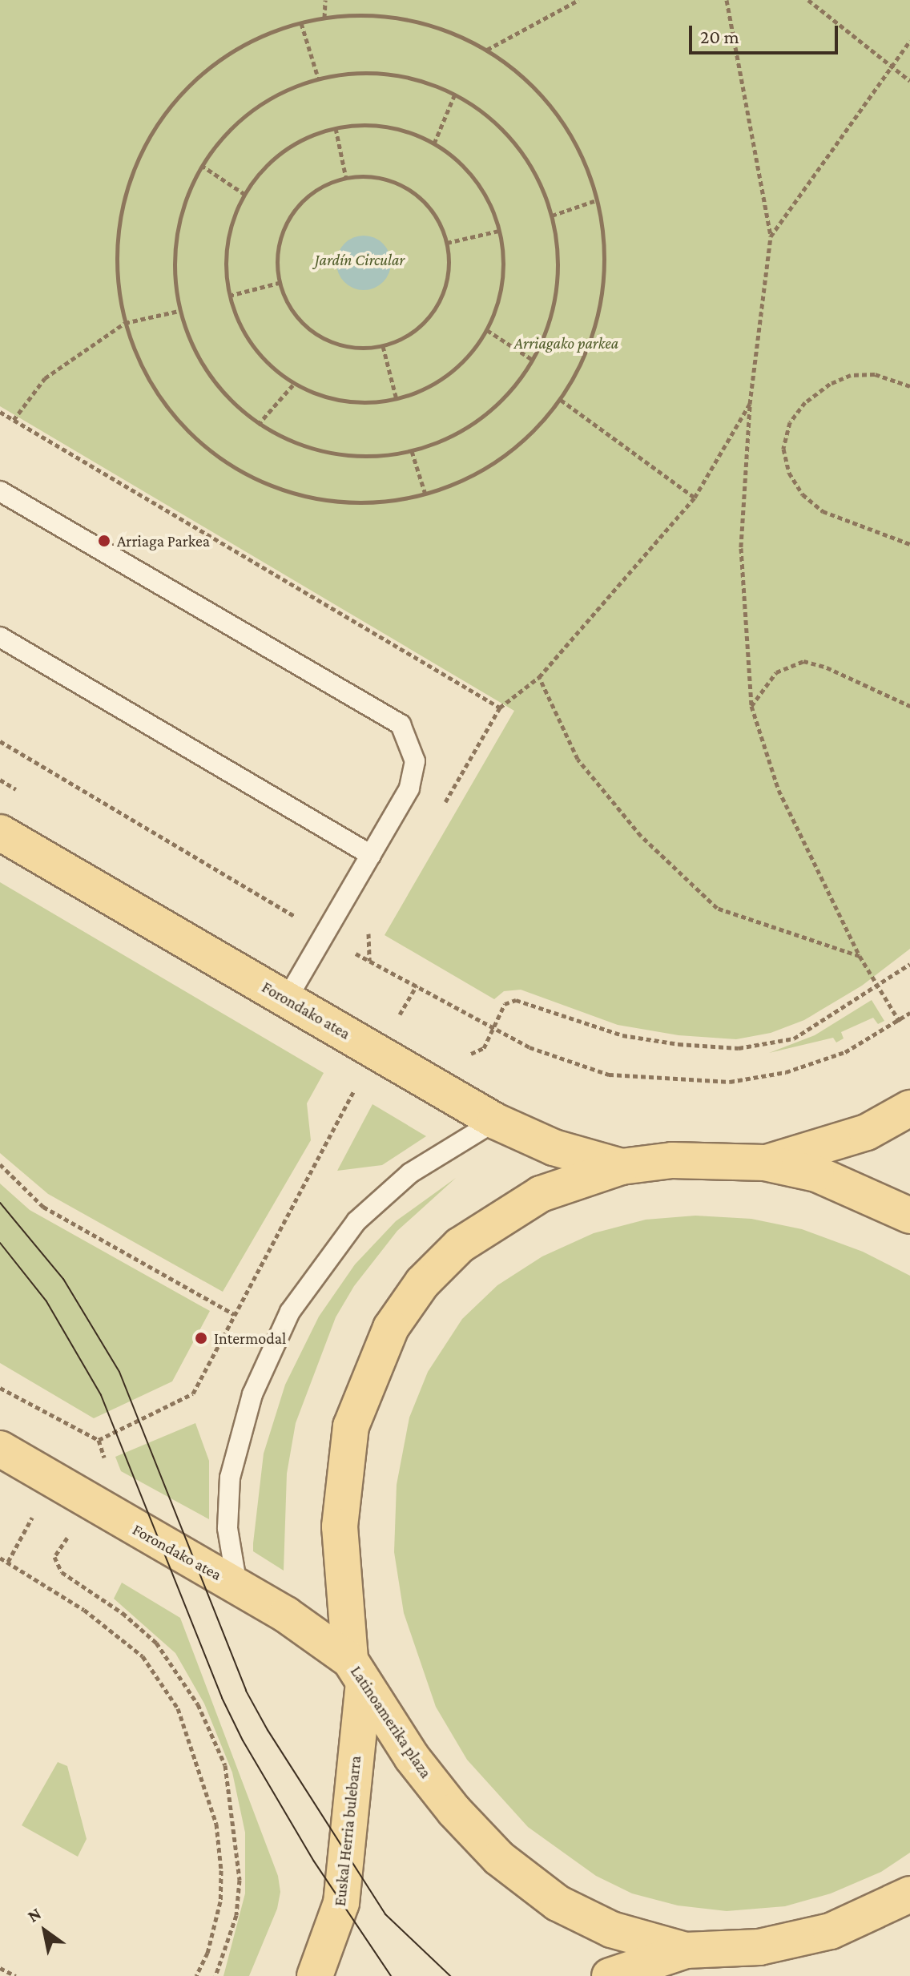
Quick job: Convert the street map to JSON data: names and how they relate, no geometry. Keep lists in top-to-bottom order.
{
  "streets": {
    "main road": ["Forondako atea", "Latinoamerika plaza", "Euskal Herria bulebarra"]
  },
  "crossings": [
    ["Forondako atea", "Latinoamerika plaza"],
    ["Forondako atea", "Euskal Herria bulebarra"],
    ["Latinoamerika plaza", "Euskal Herria bulebarra"]
  ],
  "parks": ["Jardín Circular", "Arriagako parkea"],
  "places": ["Arriaga Parkea", "Intermodal"],
  "scale_bar": "20 m",
  "north": "top left"
}
